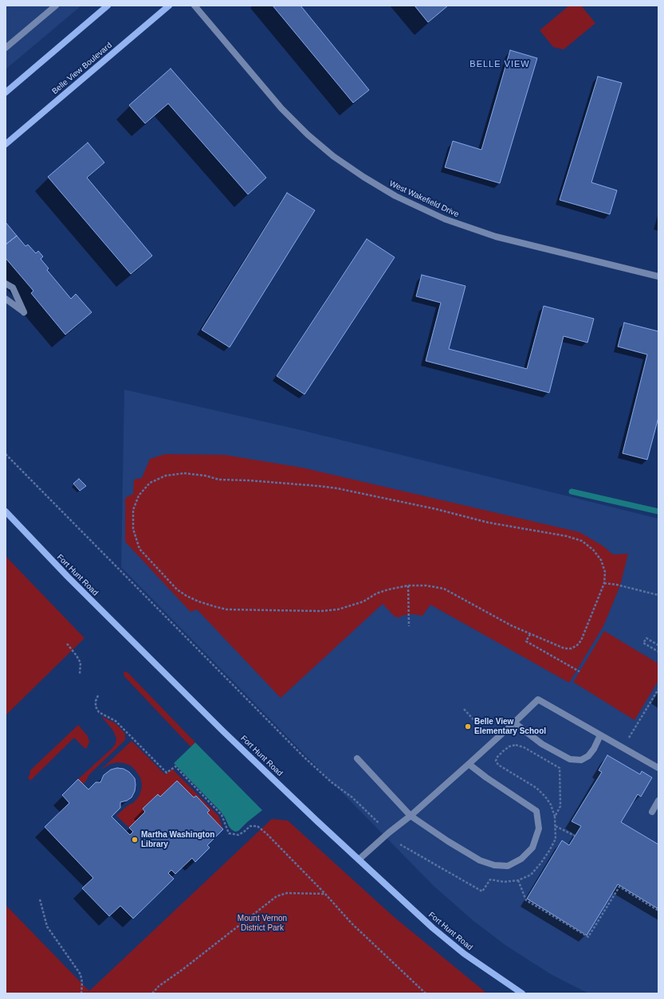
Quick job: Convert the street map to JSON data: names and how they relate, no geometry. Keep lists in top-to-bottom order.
{
  "streets": {
    "main road": ["Belle View Boulevard", "Fort Hunt Road"],
    "street": ["West Wakefield Drive"]
  },
  "districts": ["BELLE VIEW"],
  "parks": ["Mount Vernon District Park"],
  "places": ["Belle View Elementary School", "Martha Washington Library"]
}
